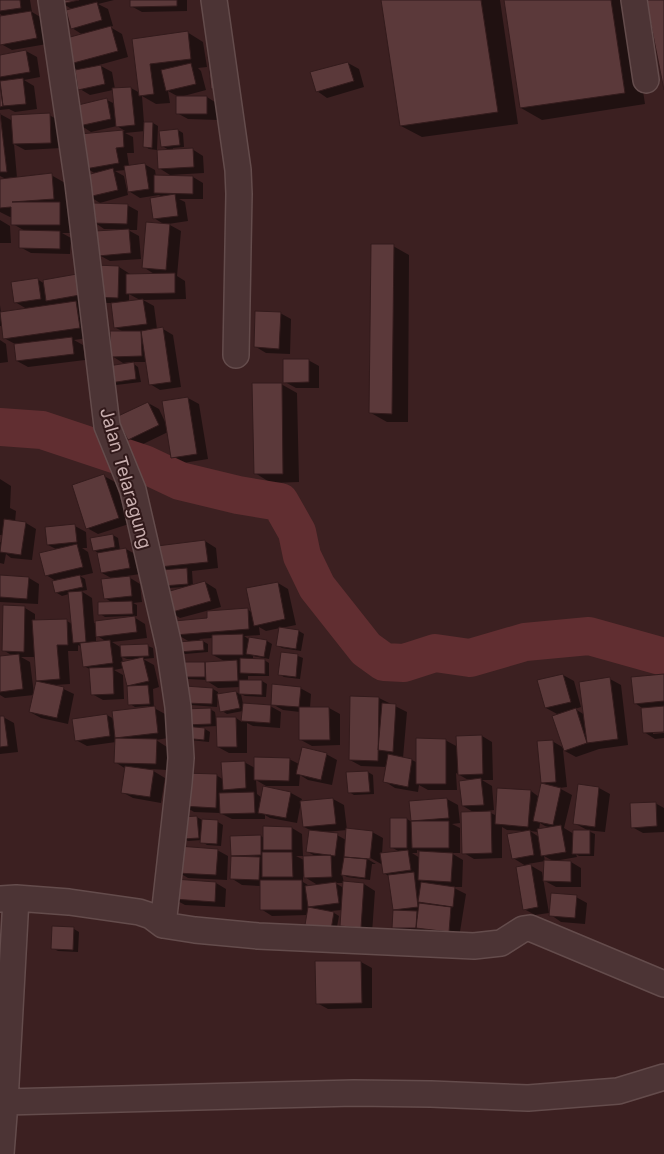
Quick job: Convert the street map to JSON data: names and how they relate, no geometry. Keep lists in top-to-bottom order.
{
  "streets": {
    "street": ["Jalan Telaragung"]
  }
}
